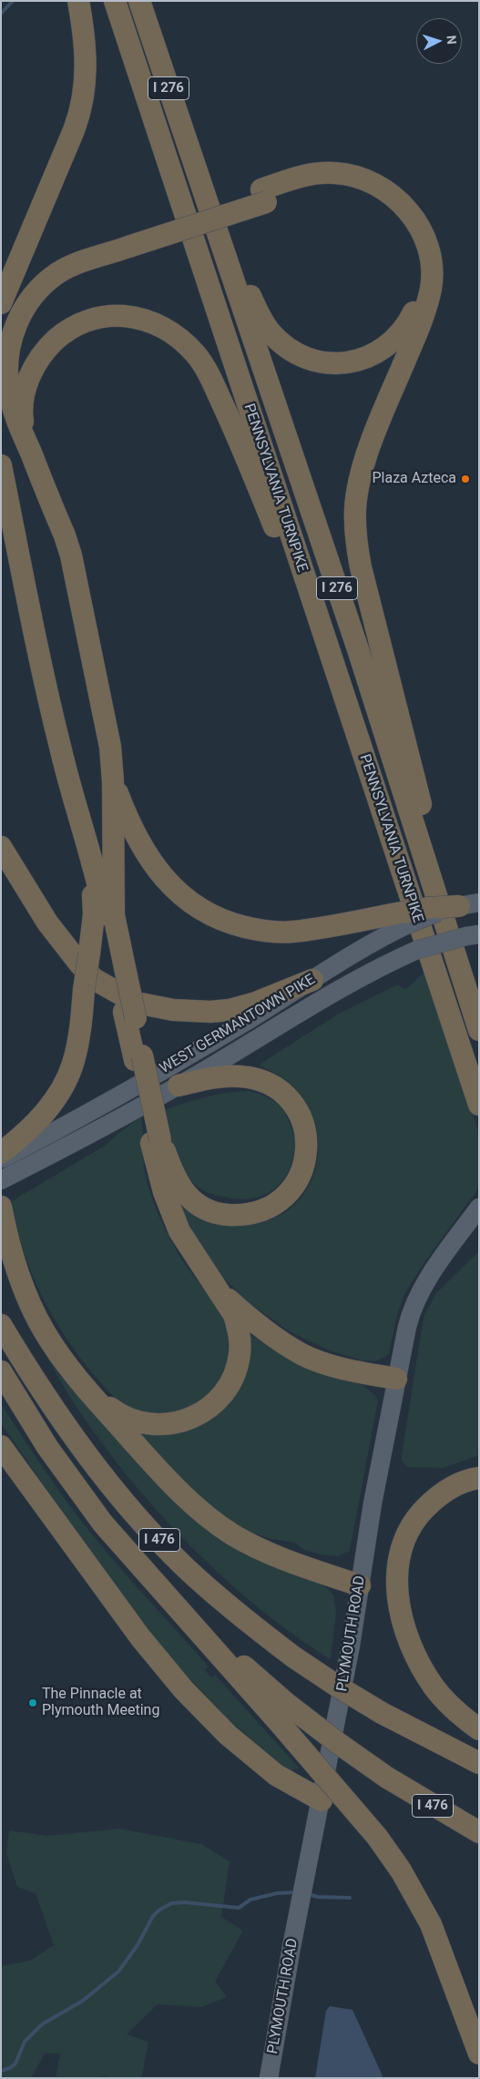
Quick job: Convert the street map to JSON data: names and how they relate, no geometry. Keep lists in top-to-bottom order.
{
  "streets": {
    "highway": ["I 276", "PENNSYLVANIA TURNPIKE", "I 476"],
    "main road": ["WEST GERMANTOWN PIKE", "PLYMOUTH ROAD"]
  },
  "places": ["Plaza Azteca", "The Pinnacle at Plymouth Meeting"],
  "north": "right"
}
